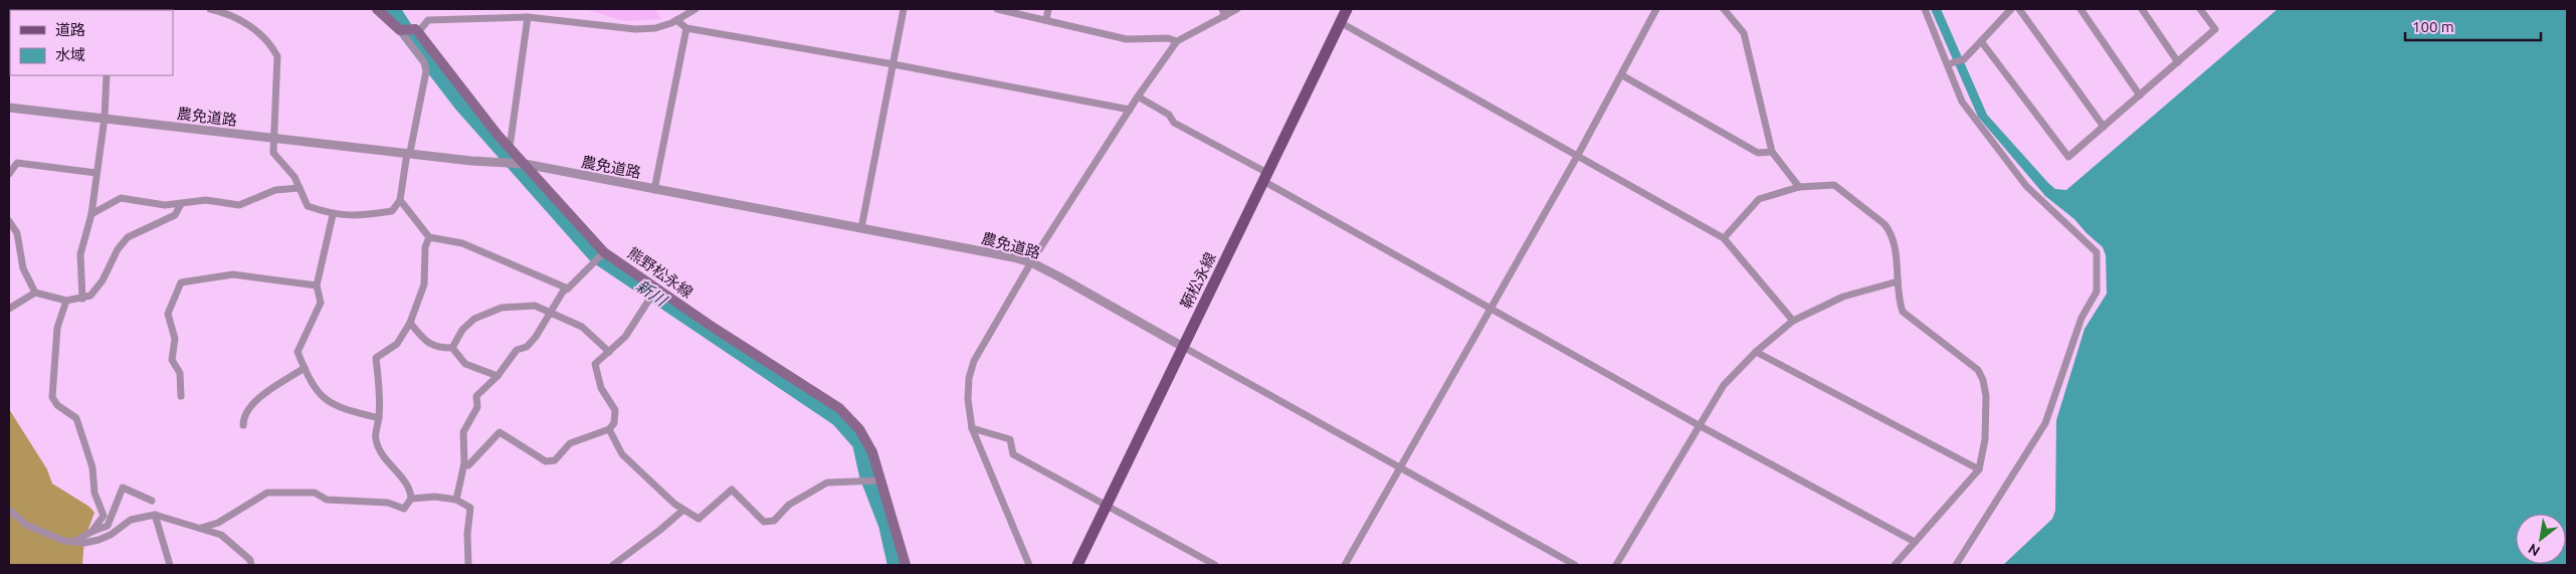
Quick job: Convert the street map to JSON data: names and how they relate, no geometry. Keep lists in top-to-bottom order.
{
  "streets": {
    "main road": ["熊野松永線", "鞆松永線"],
    "street": ["農免道路"]
  },
  "crossings": [
    ["農免道路", "熊野松永線"],
    ["農免道路", "鞆松永線"]
  ],
  "water": ["新川"],
  "legend": ["道路", "水域"],
  "scale_bar": "100 m",
  "north": "bottom left"
}
